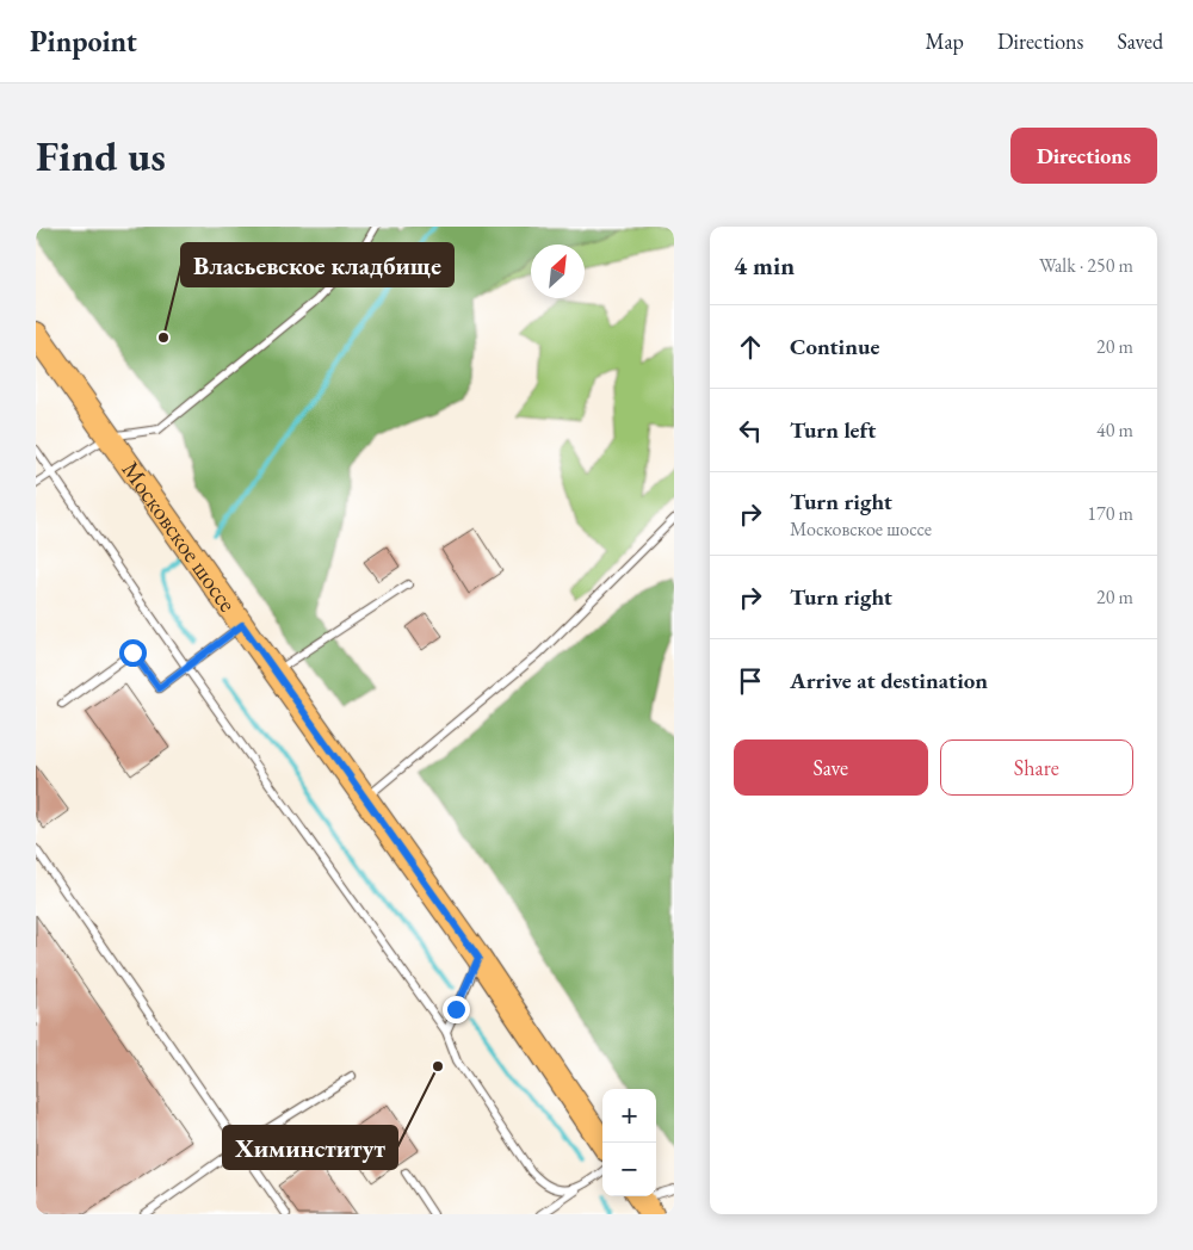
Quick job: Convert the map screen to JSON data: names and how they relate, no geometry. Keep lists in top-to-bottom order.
{
  "streets": {
    "main road": ["Московское шоссе"]
  },
  "places": ["Власьевское кладбище", "Химинститут"],
  "north": "top right",
  "page": {
    "header": "Pinpoint",
    "nav": ["Map", "Directions", "Saved"],
    "buttons": [
      "Directions",
      ["Save", "Share"]
    ],
    "title": "Find us",
    "heading": ["4 min", "Walk · 250 m"],
    "list": [
      ["Continue", "20 m"],
      ["Turn left", "40 m"],
      ["Turn right", "Московское шоссе", "170 m"],
      ["Turn right", "20 m"],
      "Arrive at destination"
    ],
    "map_buttons": ["+", "−"]
  }
}
